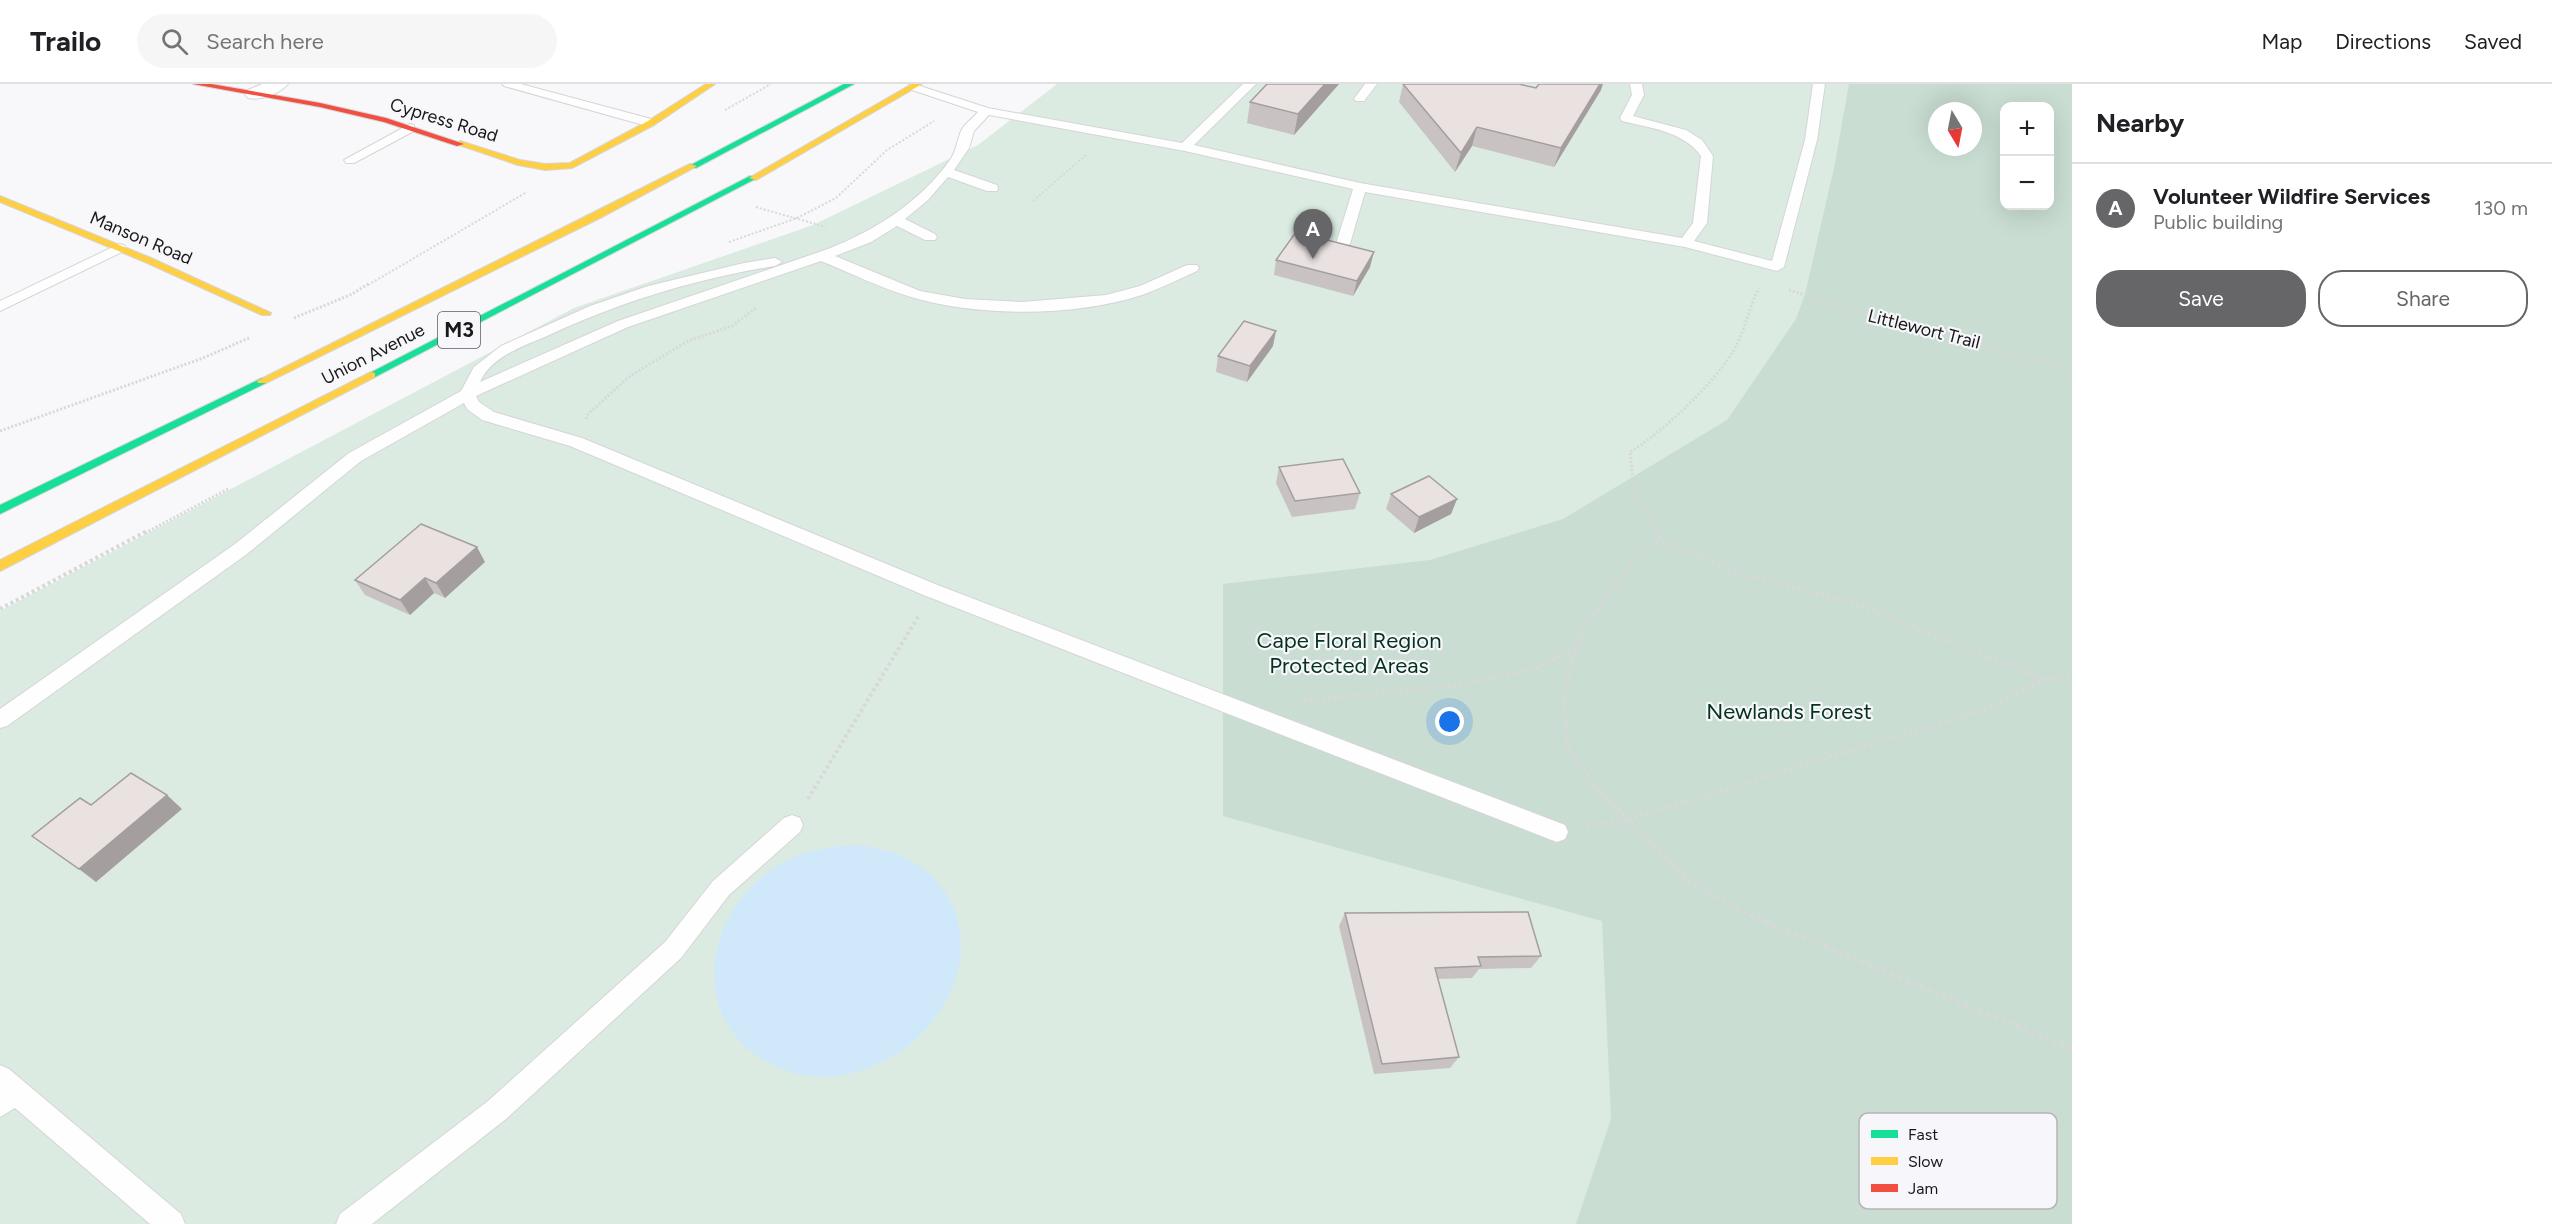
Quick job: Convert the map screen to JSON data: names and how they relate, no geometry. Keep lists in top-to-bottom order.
{
  "streets": {
    "main road": [
      "Cypress Road",
      "Manson Road",
      "M3",
      "Union Avenue"
    ],
    "path": ["Littlewort Trail"]
  },
  "parks": ["Cape Floral Region Protected Areas", "Newlands Forest"],
  "legend": ["Fast", "Slow", "Jam"],
  "north": "bottom",
  "page": {
    "header": "Trailo",
    "search": "Search here",
    "nav": ["Map", "Directions", "Saved"],
    "heading": "Nearby",
    "map_buttons": ["+", "−"],
    "list": [
      {
        "mark": "A",
        "name": "Volunteer Wildfire Services",
        "note": "Public building",
        "value": "130 m"
      }
    ],
    "pins": "A",
    "buttons": ["Save", "Share"]
  }
}
